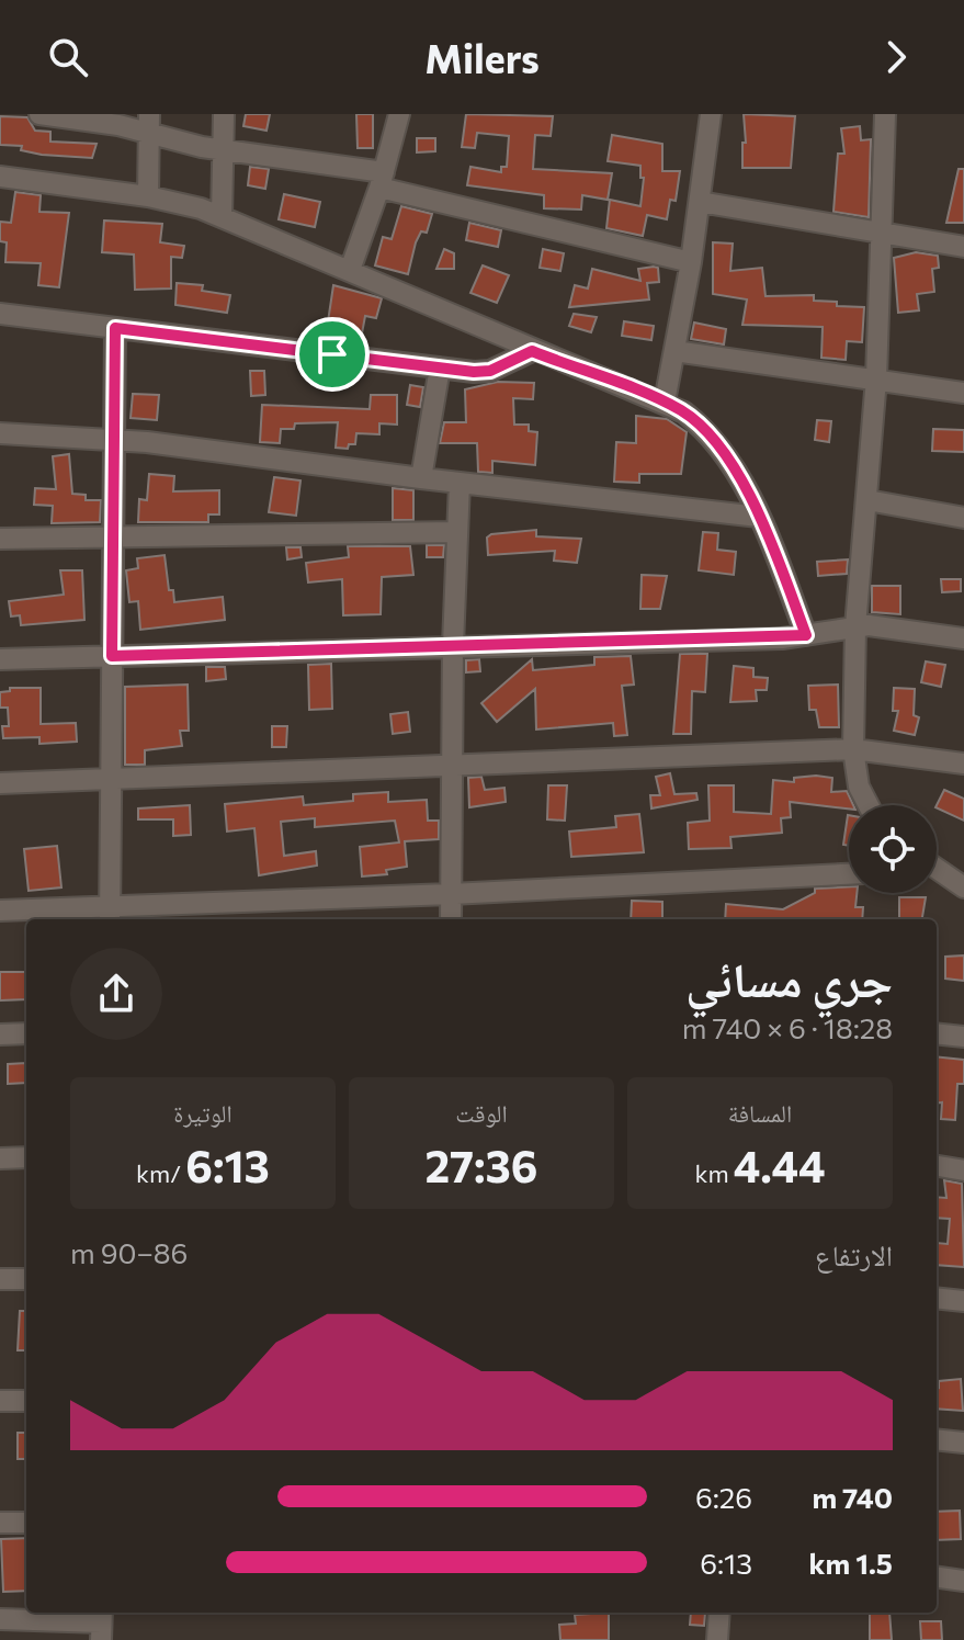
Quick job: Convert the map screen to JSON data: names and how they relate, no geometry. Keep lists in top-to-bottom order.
{
  "page": {
    "header": "Milers",
    "heading": ["جري مسائي", "18:28 · 6 × 740 m"],
    "stats": [
      ["المسافة", "4.44 km"],
      ["الوقت", "27:36"],
      ["الوتيرة", "6:13 /km"]
    ],
    "chart": ["الارتفاع", "86–90 m"],
    "list": [
      {
        "name": "740 m",
        "note": "6:26"
      },
      {
        "name": "1.5 km",
        "note": "6:13"
      }
    ]
  }
}
